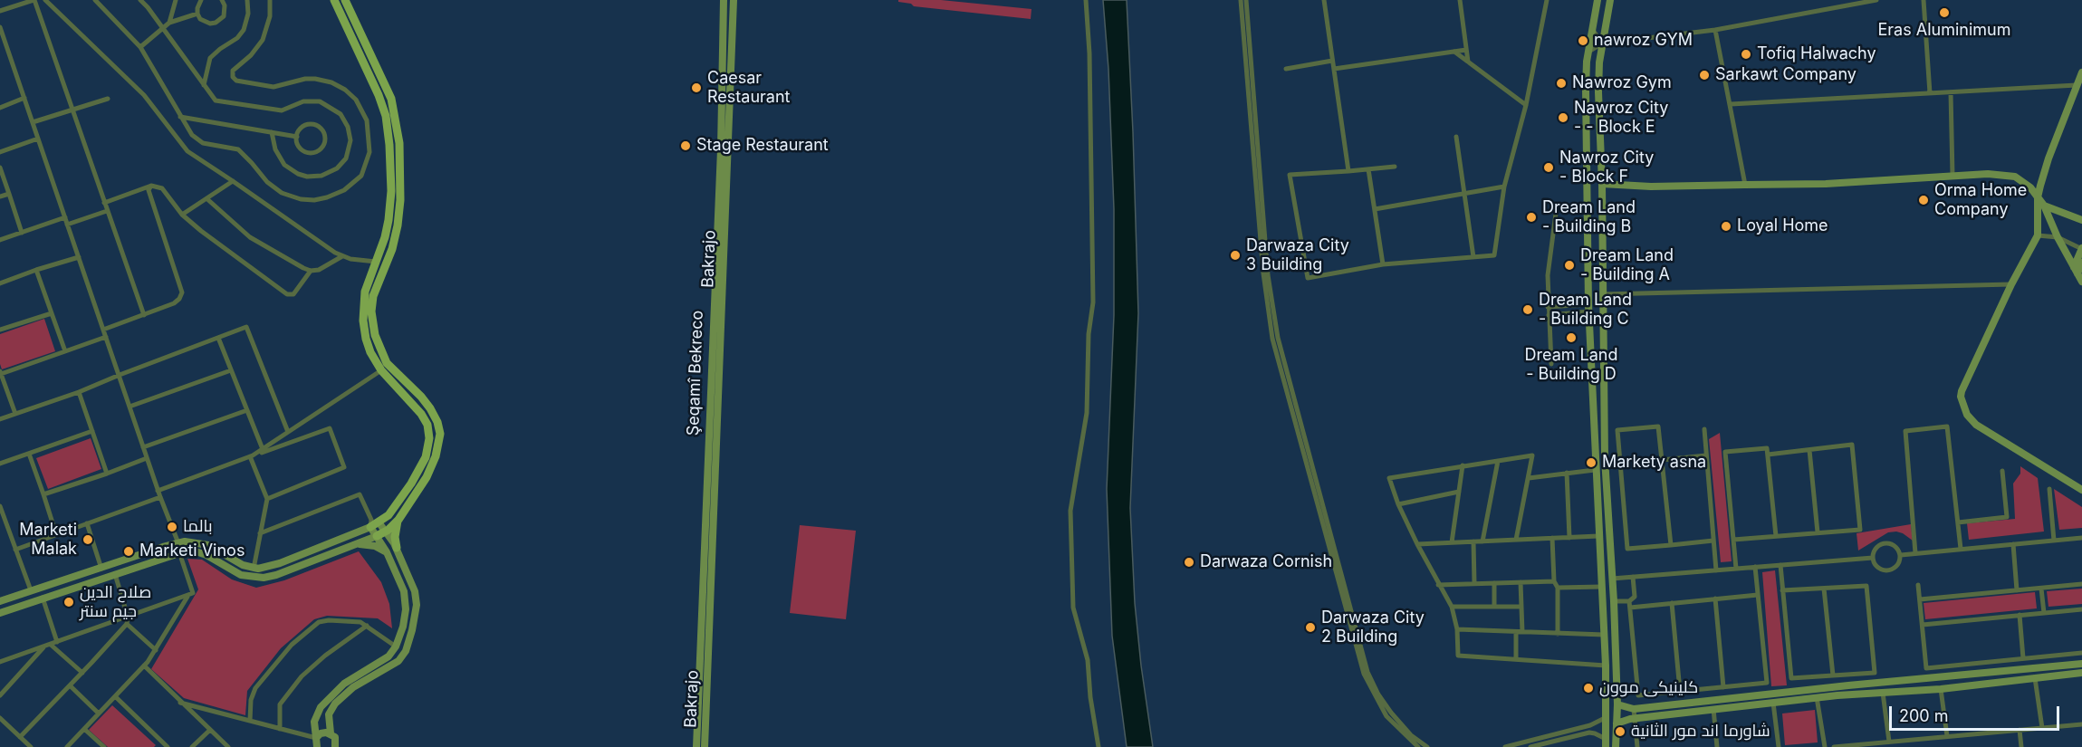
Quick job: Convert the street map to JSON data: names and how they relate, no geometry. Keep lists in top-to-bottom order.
{
  "streets": {
    "main road": ["Bakrajo", "Şeqamî Bekreco"]
  },
  "crossings": [
    ["Bakrajo", "Şeqamî Bekreco"]
  ],
  "places": [
    "Eras Aluminimum",
    "nawroz GYM",
    "Tofiq Halwachy",
    "Sarkawt Company",
    "Nawroz Gym",
    "Caesar Restaurant",
    "Nawroz City - - Block E",
    "Stage Restaurant",
    "Nawroz City - Block F",
    "Orma Home Company",
    "Dream Land - Building B",
    "Loyal Home",
    "Darwaza City 3 Building",
    "Dream Land - Building A",
    "Dream Land - Building C",
    "Dream Land - Building D",
    "Markety asna",
    "بالما",
    "Marketi Malak",
    "Marketi Vinos",
    "Darwaza Cornish",
    "صلاح الدين جيم سنتر",
    "Darwaza City 2 Building",
    "کلینیکی موون",
    "شاورما اند مور الثانية"
  ],
  "scale_bar": "200 m"
}
